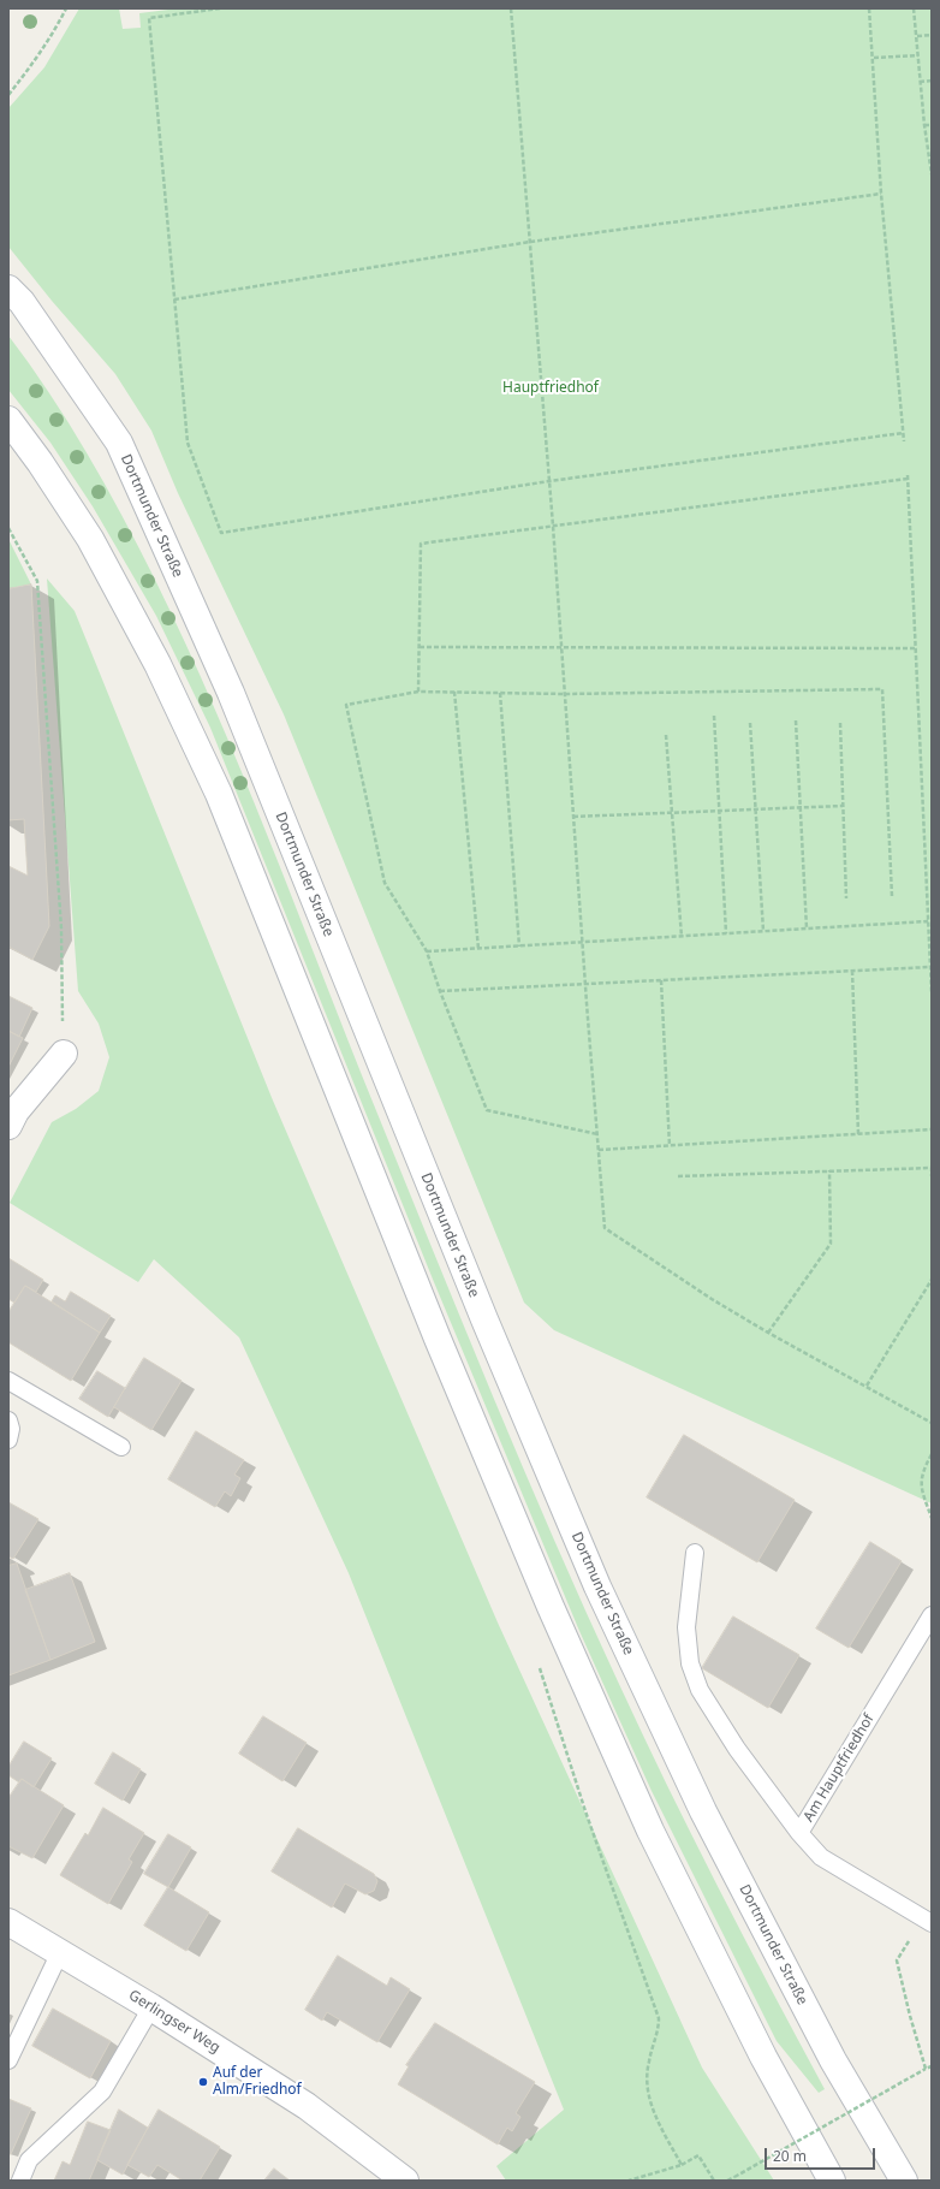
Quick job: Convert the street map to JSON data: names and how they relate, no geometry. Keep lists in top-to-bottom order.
{
  "streets": {
    "main road": ["Dortmunder Straße", "Gerlingser Weg"],
    "lane": ["Am Hauptfriedhof"]
  },
  "parks": ["Hauptfriedhof"],
  "places": ["Auf der Alm/Friedhof"],
  "scale_bar": "20 m"
}
